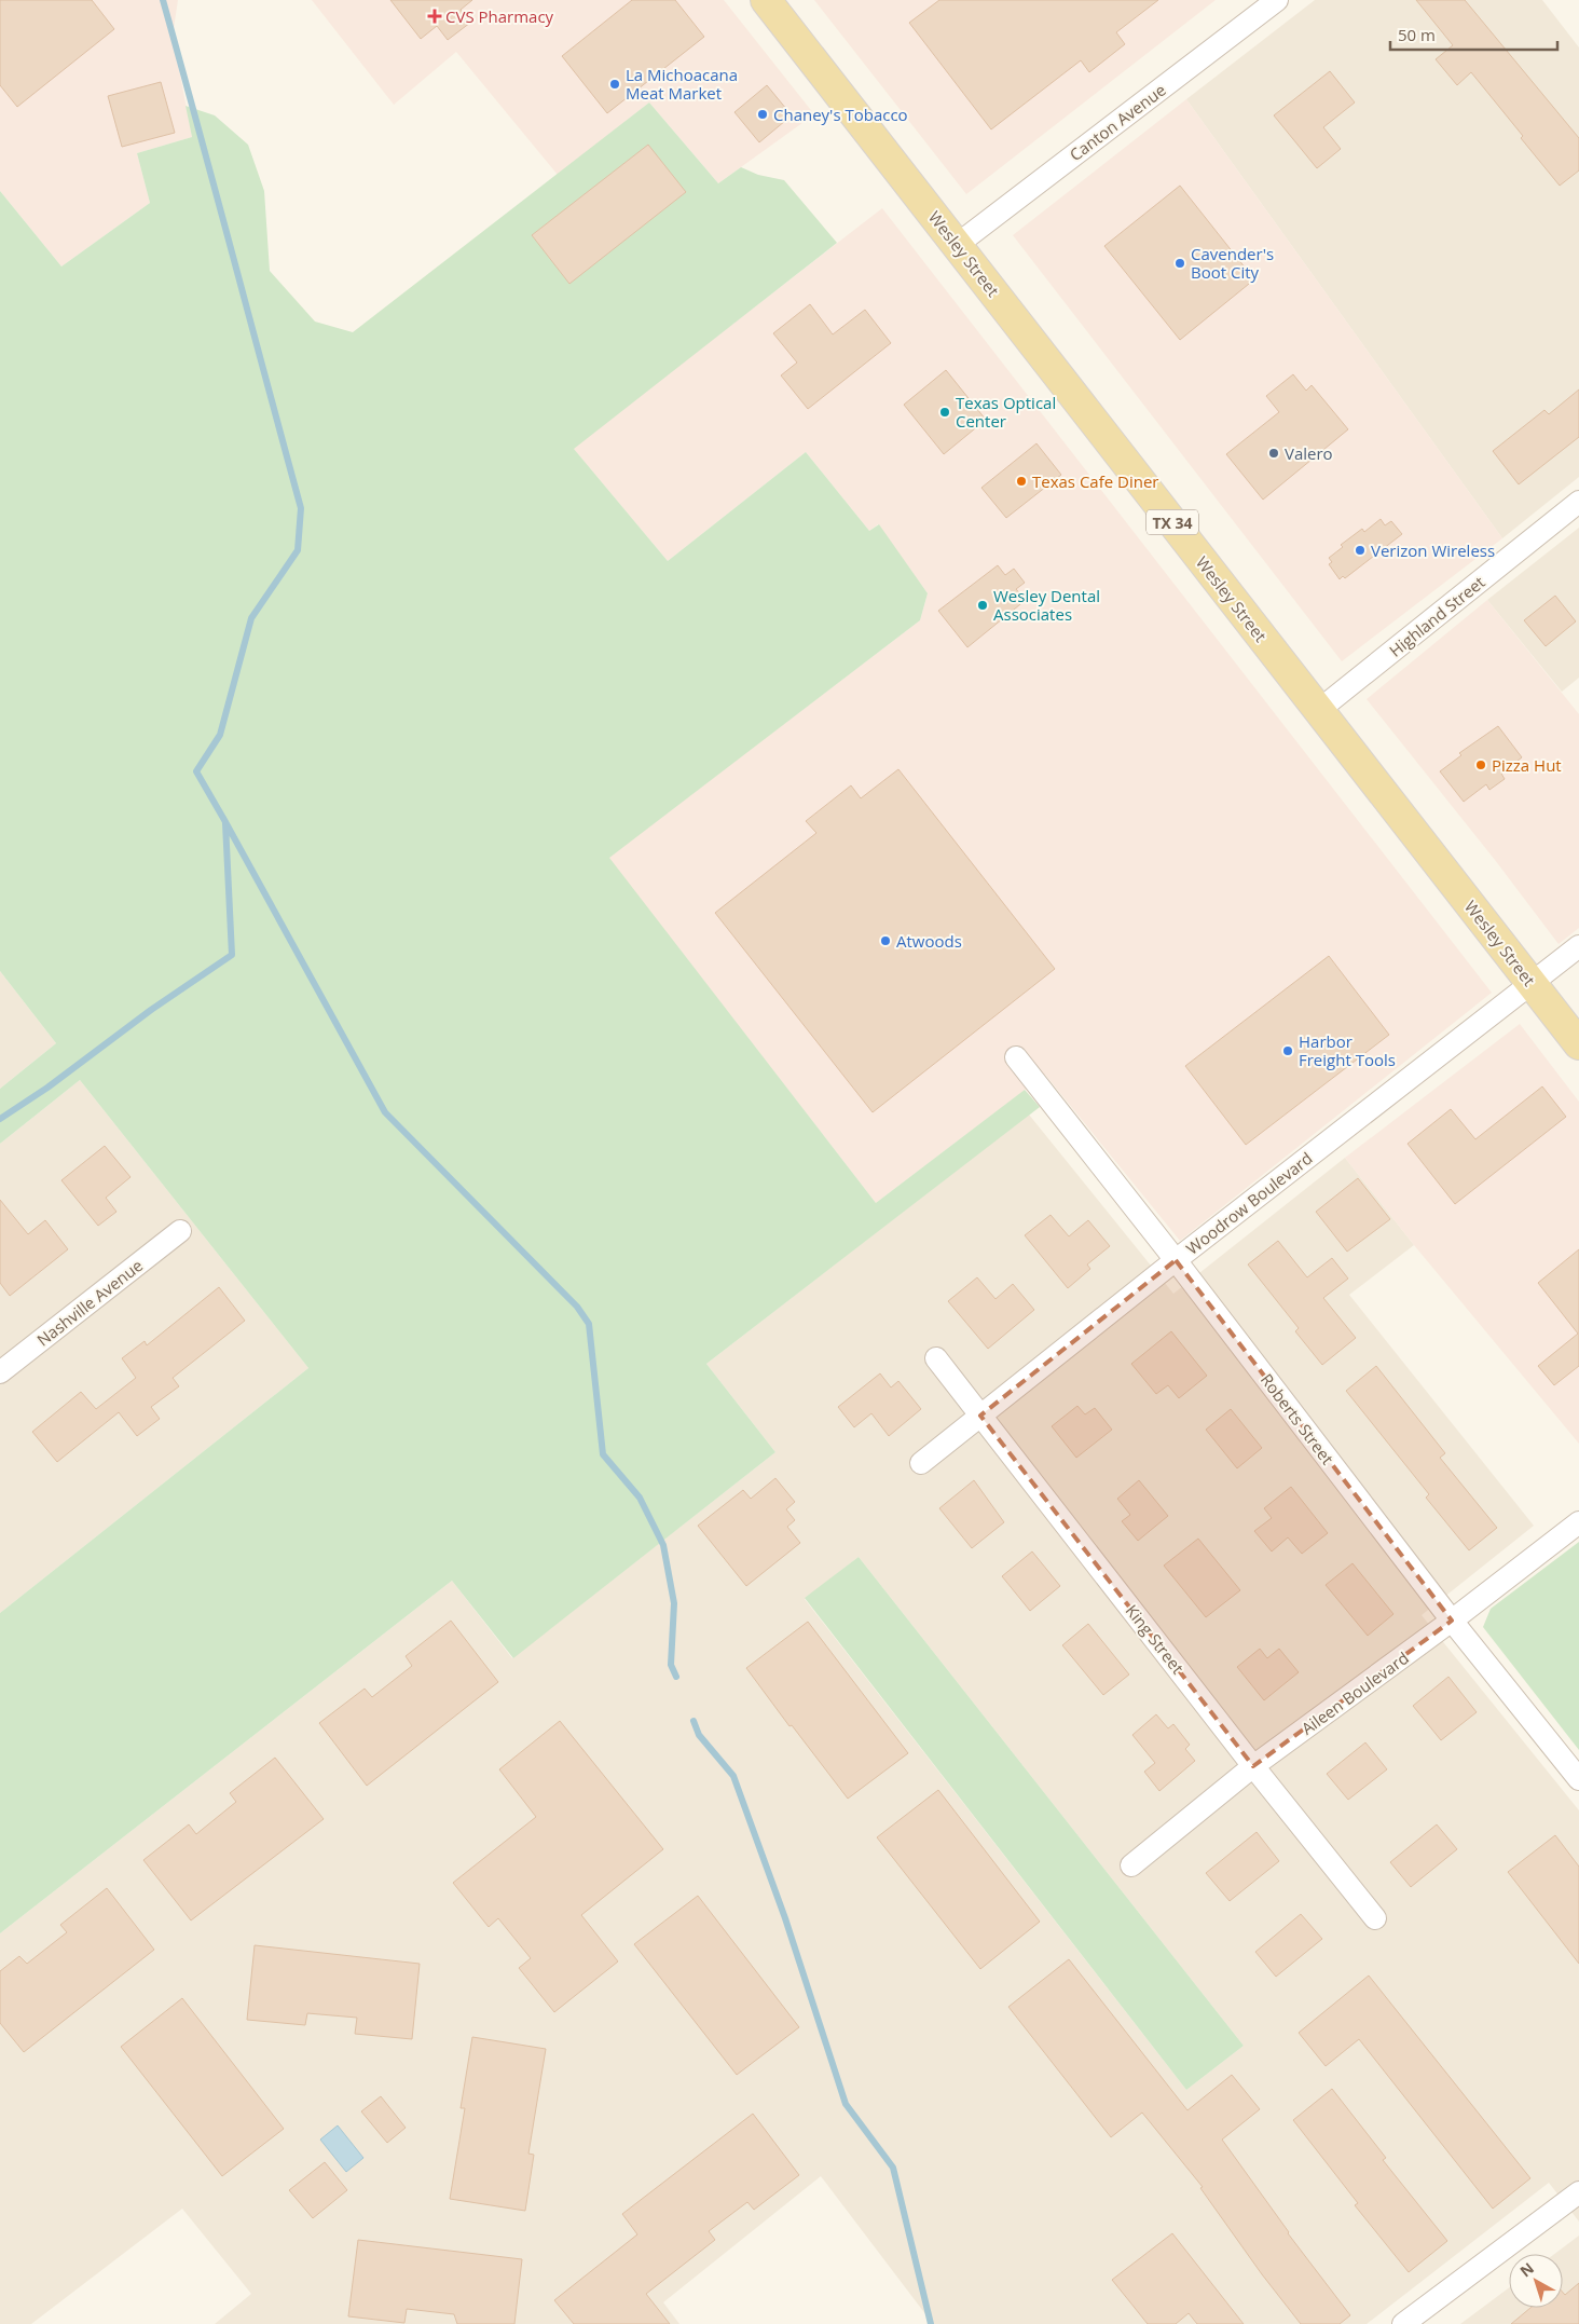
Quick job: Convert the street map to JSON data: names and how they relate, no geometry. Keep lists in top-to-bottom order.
{
  "streets": {
    "main road": ["Wesley Street", "TX 34"],
    "street": [
      "Canton Avenue",
      "Highland Street",
      "Woodrow Boulevard",
      "Nashville Avenue",
      "Roberts Street",
      "King Street",
      "Aileen Boulevard"
    ]
  },
  "crossings": [
    ["Canton Avenue", "Wesley Street"],
    ["Wesley Street", "Highland Street"],
    ["Wesley Street", "Woodrow Boulevard"],
    ["Woodrow Boulevard", "Roberts Street"],
    ["Woodrow Boulevard", "King Street"],
    ["Roberts Street", "Aileen Boulevard"],
    ["King Street", "Aileen Boulevard"]
  ],
  "places": {
    "health": ["CVS Pharmacy"],
    "other": [
      "La Michoacana Meat Market",
      "Chaney's Tobacco",
      "Cavender's Boot City",
      "Texas Optical Center",
      "Valero",
      "Texas Cafe Diner",
      "Verizon Wireless",
      "Wesley Dental Associates",
      "Pizza Hut",
      "Atwoods",
      "Harbor Freight Tools"
    ]
  },
  "scale_bar": "50 m",
  "north": "top left"
}
